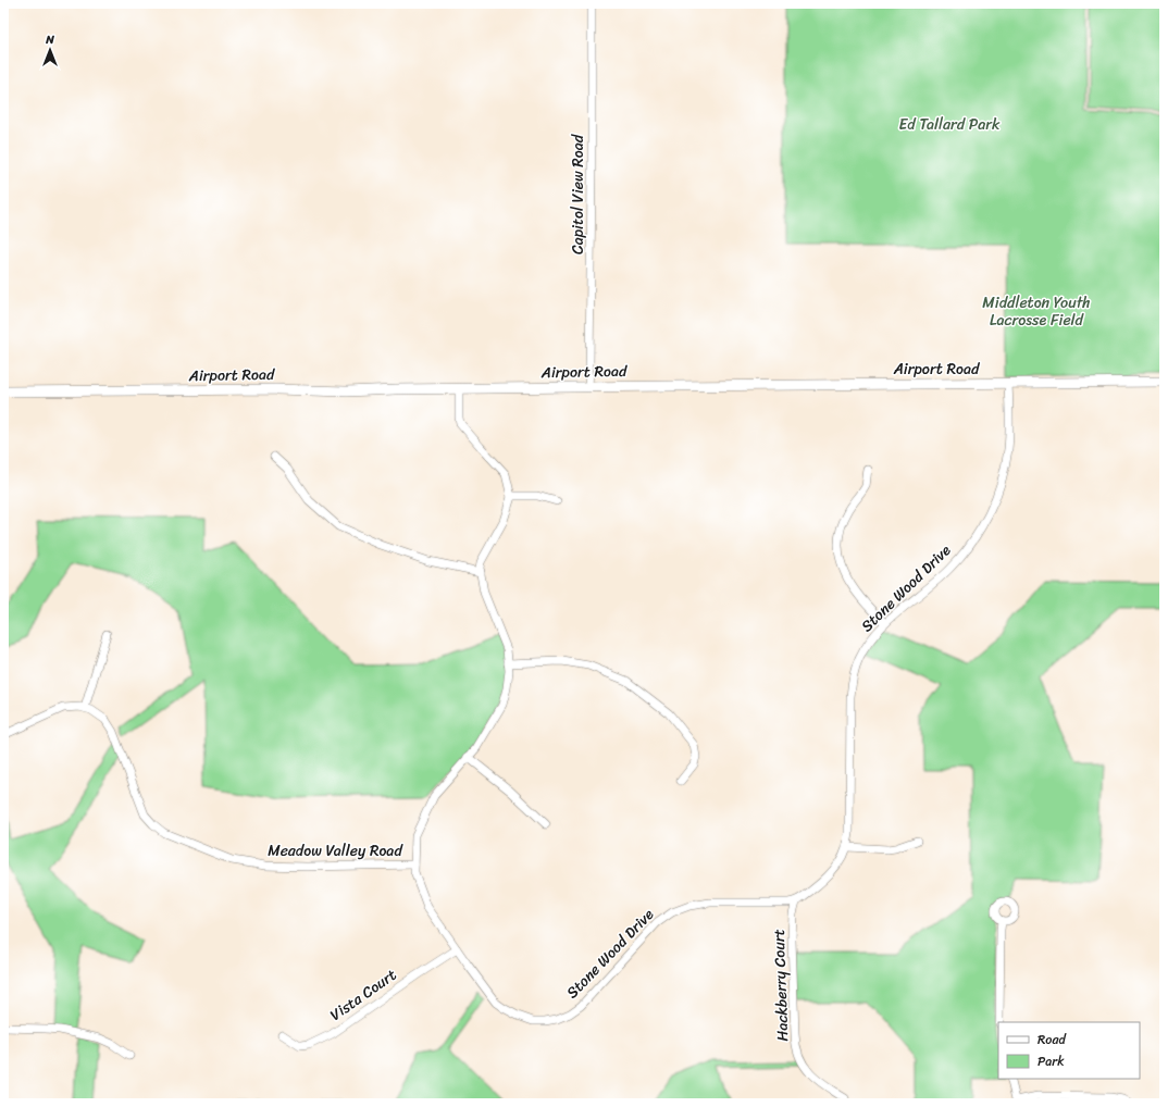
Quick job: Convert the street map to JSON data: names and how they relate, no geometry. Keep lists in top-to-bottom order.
{
  "streets": {
    "street": [
      "Capitol View Road",
      "Airport Road",
      "Stone Wood Drive",
      "Meadow Valley Road",
      "Hackberry Court",
      "Vista Court"
    ]
  },
  "crossings": [
    ["Capitol View Road", "Airport Road"],
    ["Airport Road", "Stone Wood Drive"],
    ["Stone Wood Drive", "Meadow Valley Road"],
    ["Stone Wood Drive", "Hackberry Court"],
    ["Stone Wood Drive", "Vista Court"]
  ],
  "parks": ["Ed Tallard Park", "Middleton Youth Lacrosse Field"],
  "legend": ["Road", "Park"],
  "north": "top"
}
